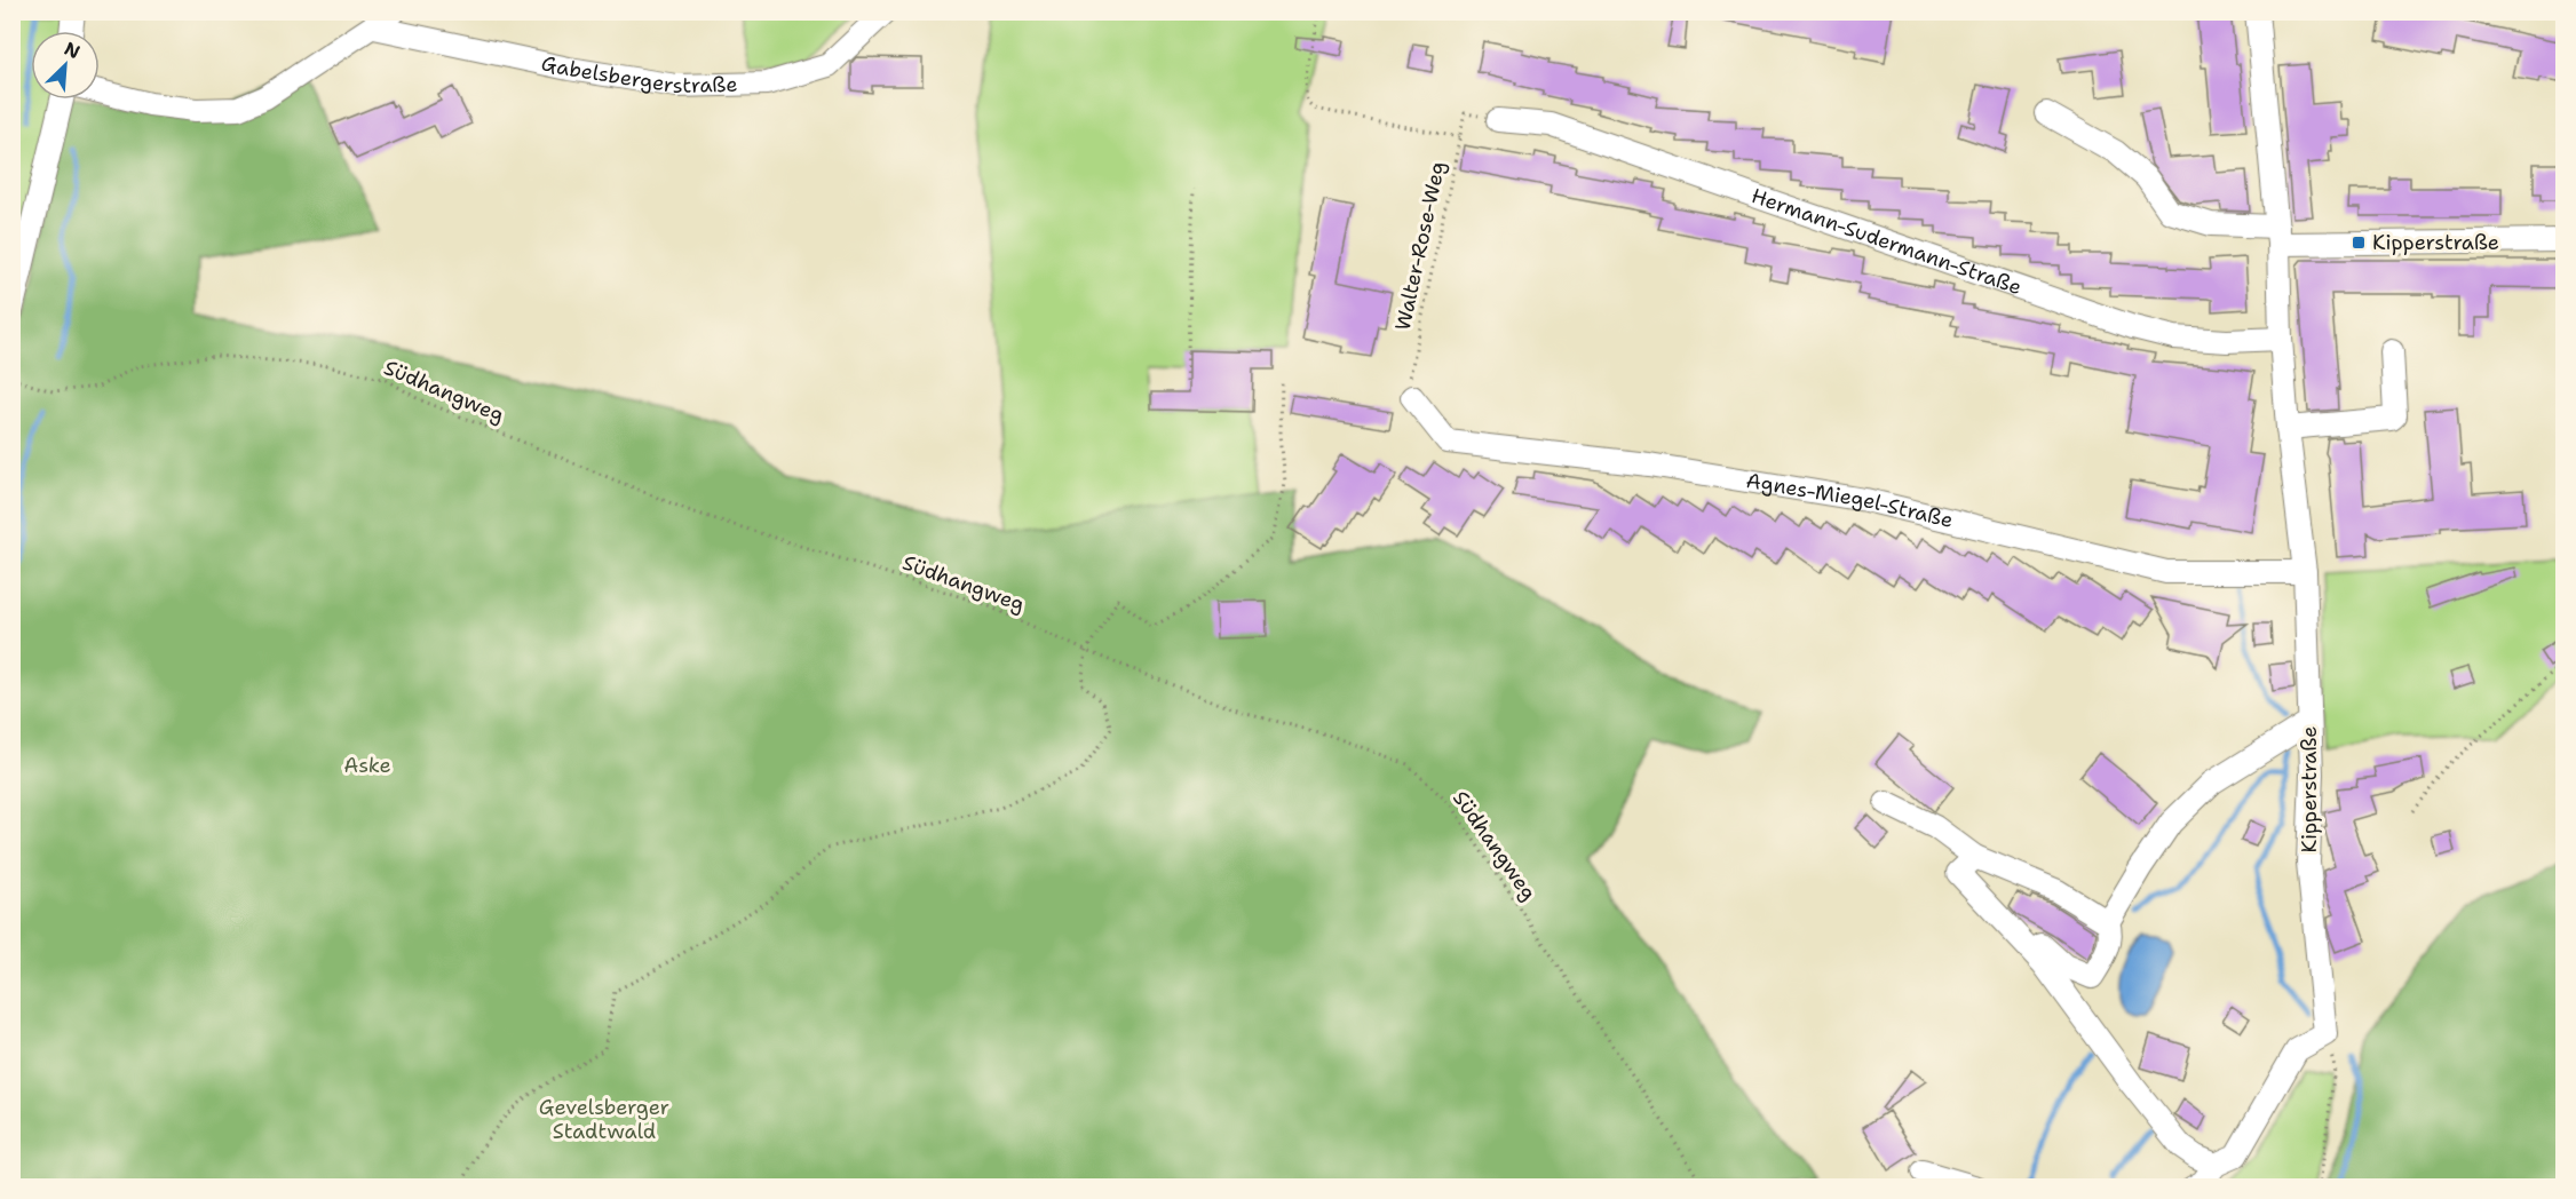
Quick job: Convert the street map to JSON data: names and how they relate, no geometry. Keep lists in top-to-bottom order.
{
  "streets": {
    "street": [
      "Gabelsbergerstraße",
      "Hermann-Sudermann-Straße",
      "Agnes-Miegel-Straße",
      "Kipperstraße"
    ],
    "path": ["Walter-Rose-Weg", "Südhangweg"]
  },
  "crossings": [
    ["Hermann-Sudermann-Straße", "Kipperstraße"],
    ["Walter-Rose-Weg", "Agnes-Miegel-Straße"],
    ["Agnes-Miegel-Straße", "Kipperstraße"]
  ],
  "parks": ["Aske", "Gevelsberger Stadtwald"],
  "places": {
    "transit": ["Kipperstraße"]
  },
  "north": "top right"
}
